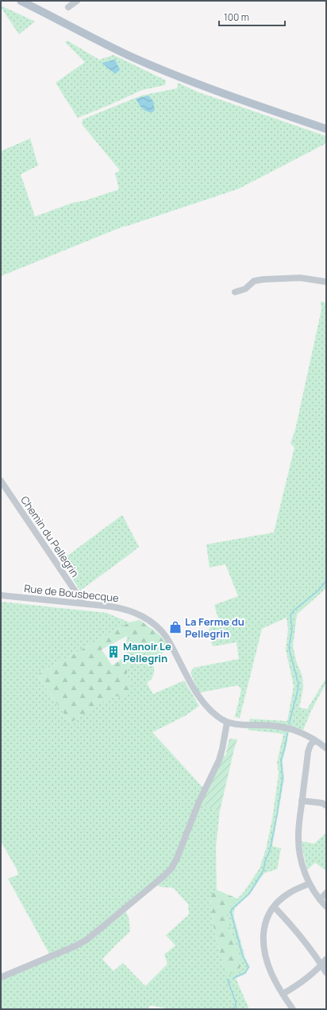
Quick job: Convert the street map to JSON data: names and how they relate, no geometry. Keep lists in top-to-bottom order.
{
  "streets": {
    "street": ["Chemin du Pellegrin", "Rue de Bousbecque"]
  },
  "crossings": [
    ["Chemin du Pellegrin", "Rue de Bousbecque"]
  ],
  "places": {
    "shop": ["La Ferme du Pellegrin"],
    "building": ["Manoir Le Pellegrin"]
  },
  "scale_bar": "100 m"
}
